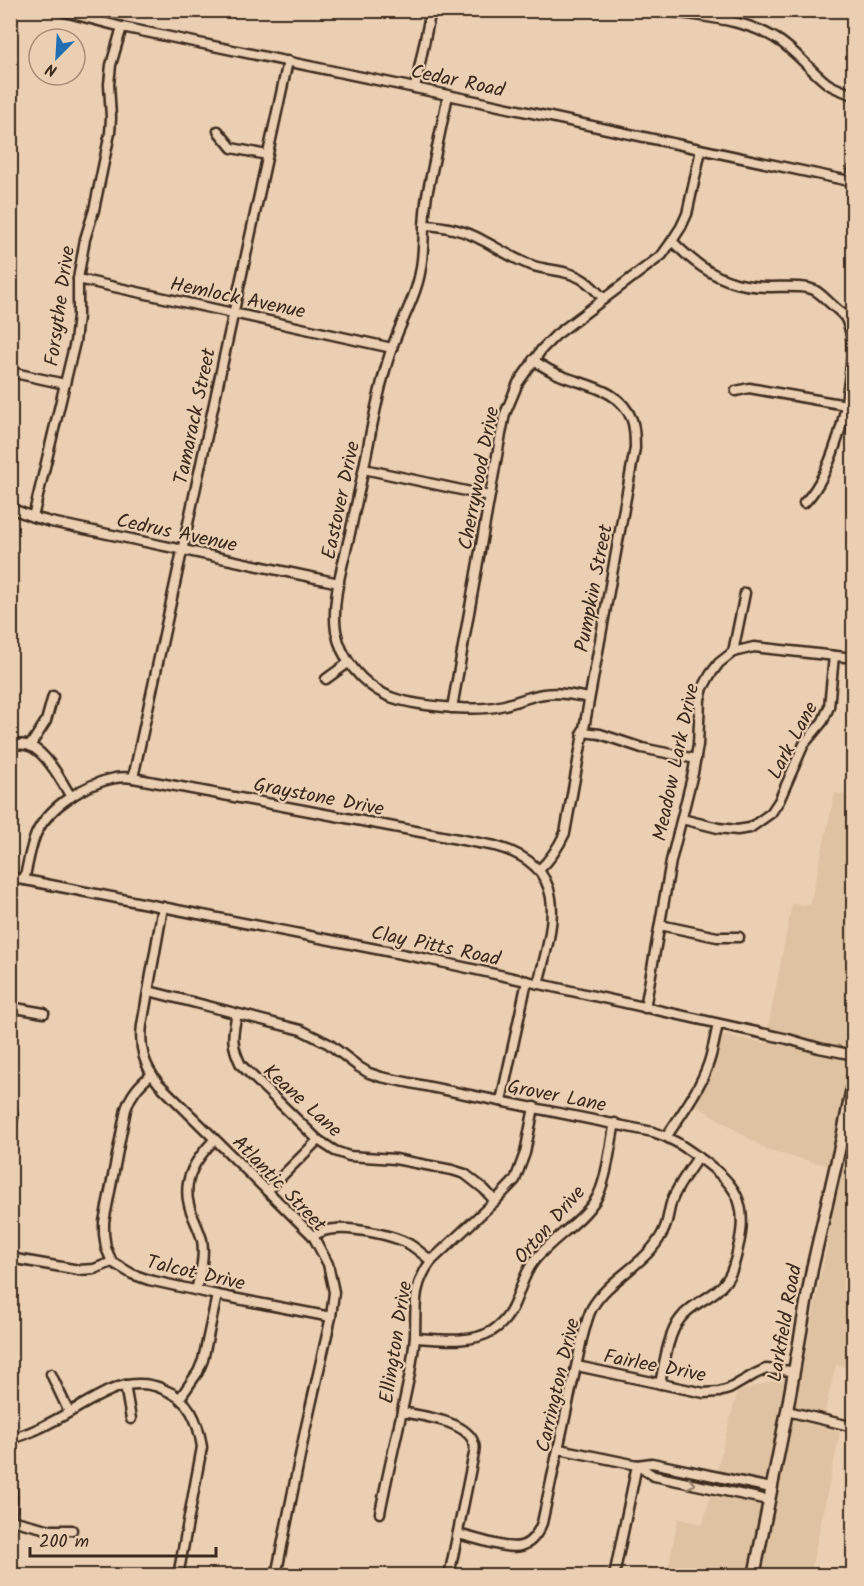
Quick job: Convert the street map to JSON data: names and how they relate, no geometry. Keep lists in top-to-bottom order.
{
  "streets": {
    "main road": ["Larkfield Road"],
    "street": [
      "Cedar Road",
      "Hemlock Avenue",
      "Forsythe Drive",
      "Tamarack Street",
      "Cherrywood Drive",
      "Eastover Drive",
      "Cedrus Avenue",
      "Pumpkin Street",
      "Lark Lane",
      "Meadow Lark Drive",
      "Graystone Drive",
      "Clay Pitts Road",
      "Grover Lane",
      "Keane Lane",
      "Atlantic Street",
      "Orton Drive",
      "Talcot Drive",
      "Ellington Drive",
      "Fairlee Drive",
      "Carrington Drive"
    ]
  },
  "crossings": [
    ["Cedar Road", "Forsythe Drive"],
    ["Cedar Road", "Tamarack Street"],
    ["Cedar Road", "Cherrywood Drive"],
    ["Cedar Road", "Eastover Drive"],
    ["Hemlock Avenue", "Forsythe Drive"],
    ["Hemlock Avenue", "Tamarack Street"],
    ["Hemlock Avenue", "Eastover Drive"],
    ["Forsythe Drive", "Cedrus Avenue"],
    ["Tamarack Street", "Cedrus Avenue"],
    ["Tamarack Street", "Graystone Drive"],
    ["Cherrywood Drive", "Eastover Drive"],
    ["Cherrywood Drive", "Pumpkin Street"],
    ["Eastover Drive", "Cedrus Avenue"],
    ["Eastover Drive", "Pumpkin Street"],
    ["Pumpkin Street", "Graystone Drive"],
    ["Lark Lane", "Meadow Lark Drive"],
    ["Meadow Lark Drive", "Clay Pitts Road"],
    ["Graystone Drive", "Clay Pitts Road"],
    ["Clay Pitts Road", "Atlantic Street"],
    ["Grover Lane", "Keane Lane"],
    ["Grover Lane", "Atlantic Street"],
    ["Grover Lane", "Orton Drive"],
    ["Grover Lane", "Ellington Drive"],
    ["Grover Lane", "Fairlee Drive"],
    ["Grover Lane", "Carrington Drive"],
    ["Keane Lane", "Ellington Drive"],
    ["Atlantic Street", "Talcot Drive"],
    ["Orton Drive", "Ellington Drive"],
    ["Larkfield Road", "Fairlee Drive"],
    ["Fairlee Drive", "Carrington Drive"]
  ],
  "scale_bar": "200 m",
  "north": "bottom left"
}
